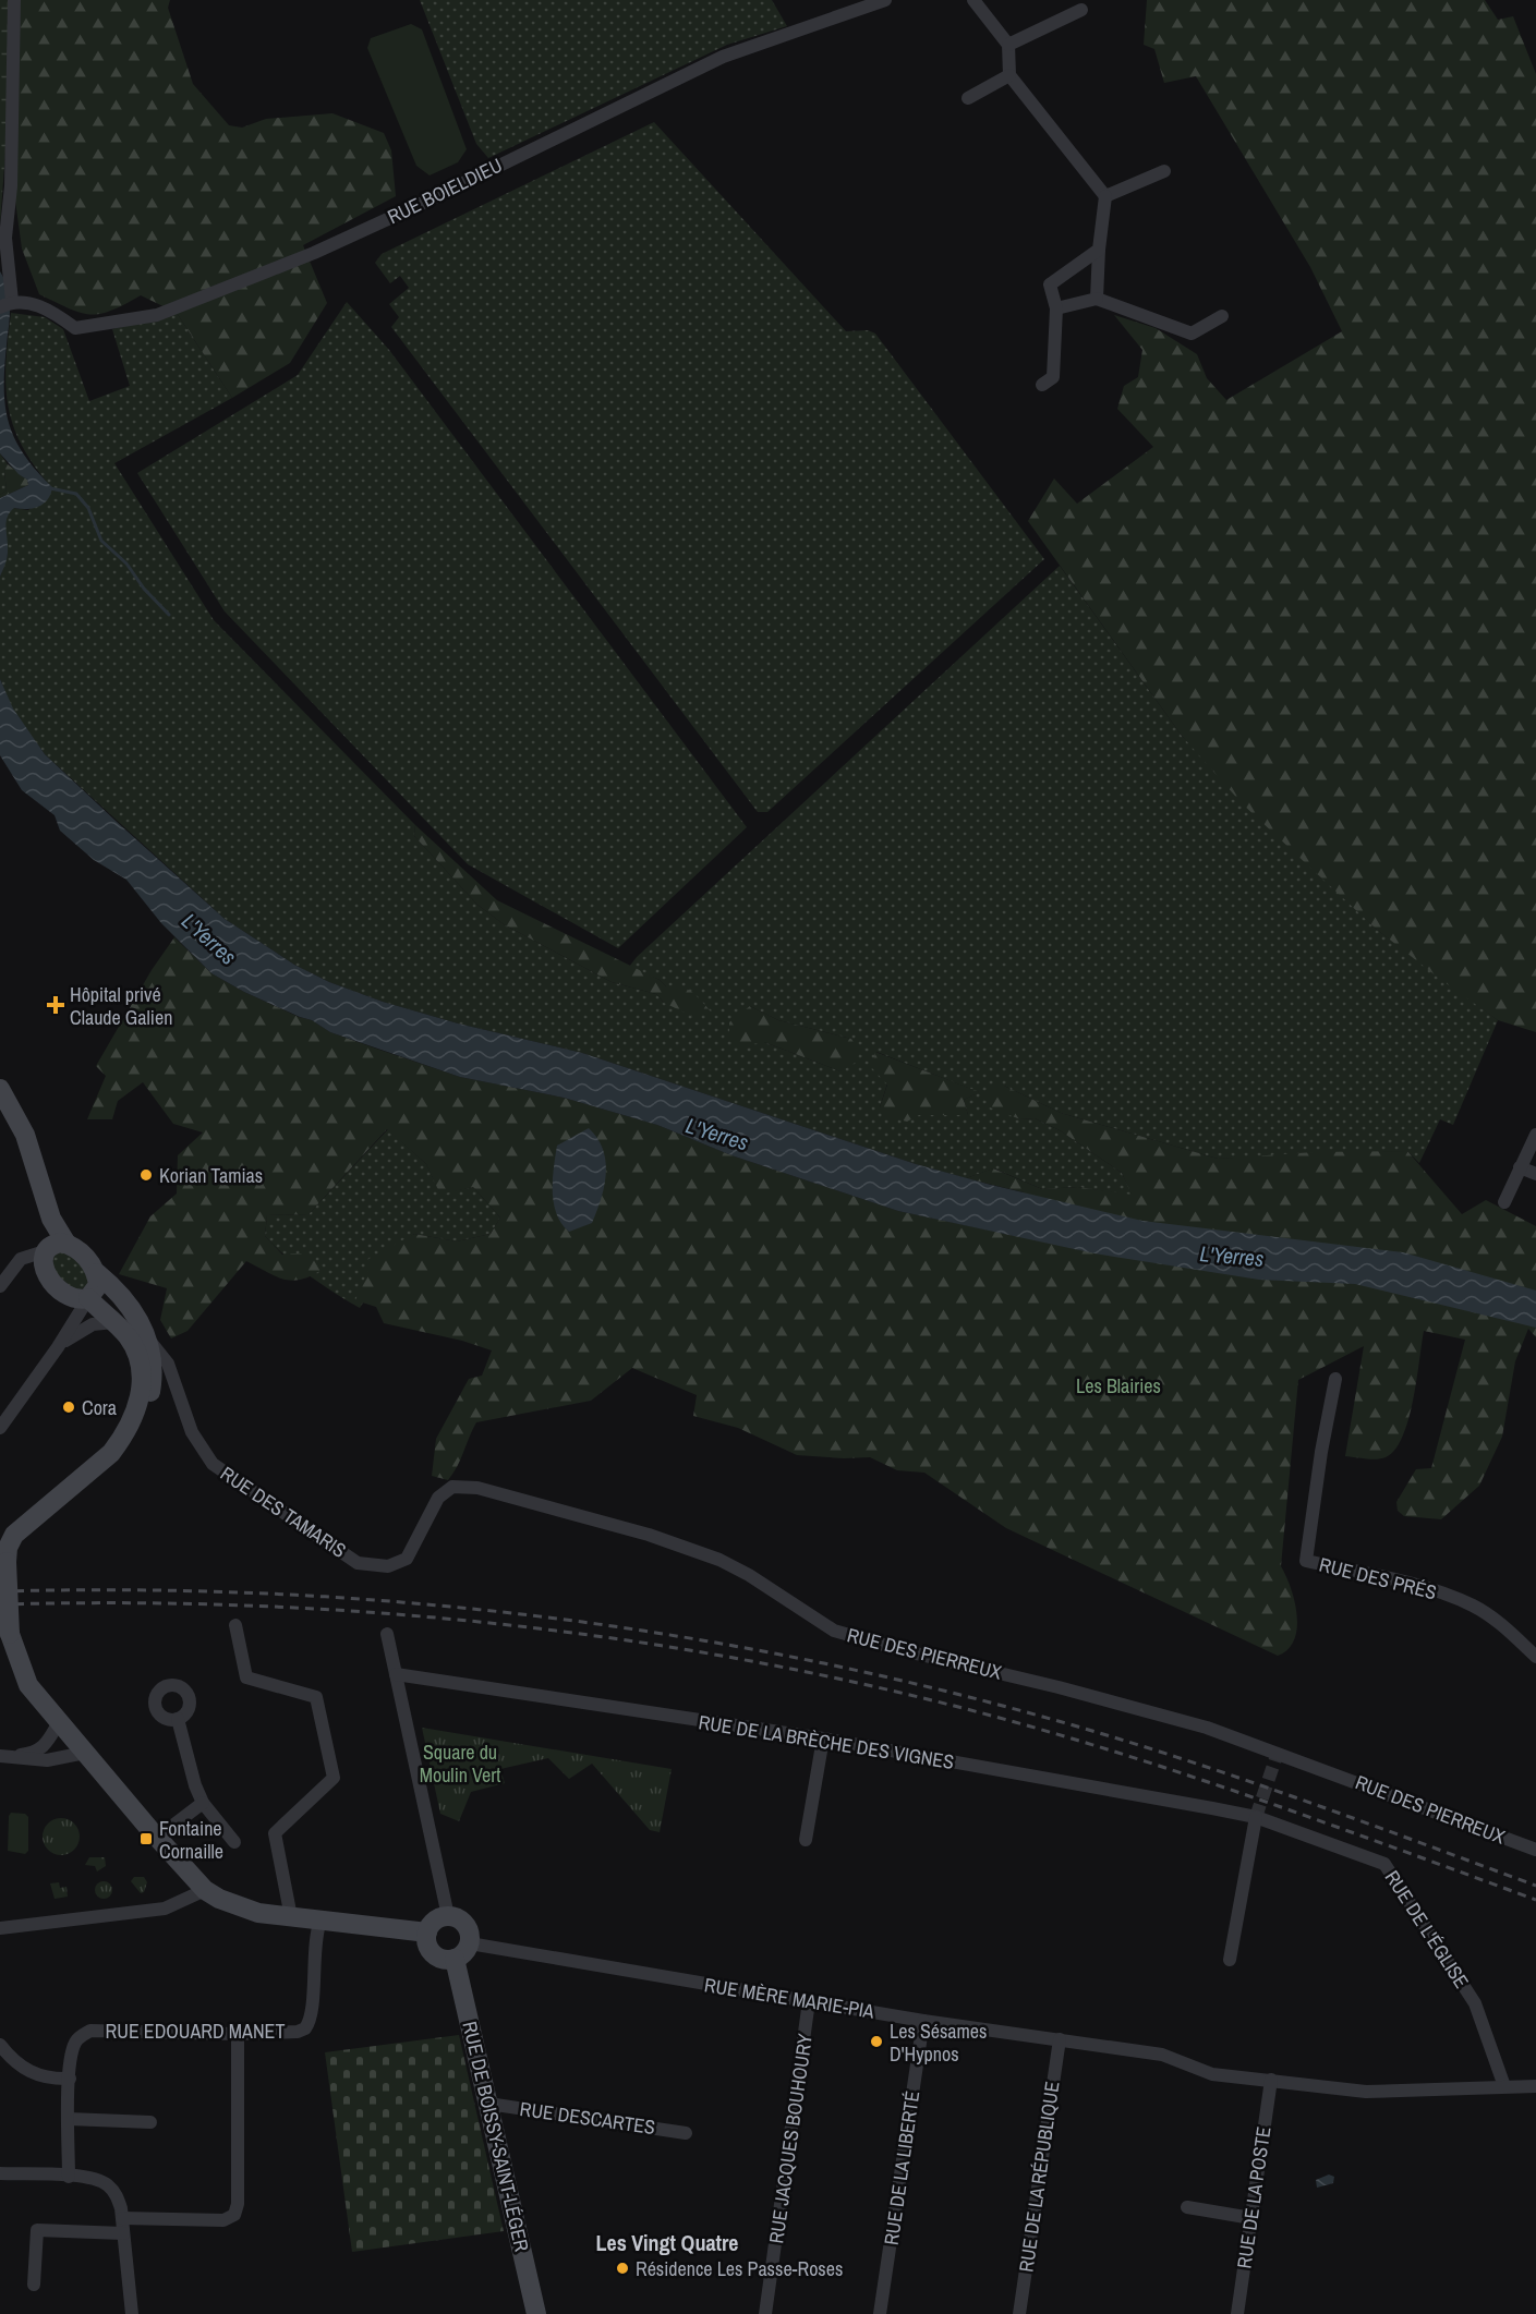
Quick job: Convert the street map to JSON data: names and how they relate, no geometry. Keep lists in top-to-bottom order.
{
  "streets": {
    "main road": ["RUE DE BOISSY-SAINT-LÉGER"],
    "street": [
      "RUE BOIELDIEU",
      "RUE DES TAMARIS",
      "RUE DES PRÉS",
      "RUE DES PIERREUX",
      "RUE DE LA BRÈCHE DES VIGNES",
      "RUE DE L'ÉGLISE",
      "RUE MÈRE MARIE-PIA",
      "RUE EDOUARD MANET",
      "RUE DESCARTES",
      "RUE JACQUES BOUHOURY",
      "RUE DE LA LIBERTÉ",
      "RUE DE LA RÉPUBLIQUE",
      "RUE DE LA POSTE"
    ]
  },
  "crossings": [
    ["RUE DES TAMARIS", "RUE DES PIERREUX"],
    ["RUE DE LA BRÈCHE DES VIGNES", "RUE DE L'ÉGLISE"],
    ["RUE DE L'ÉGLISE", "RUE MÈRE MARIE-PIA"],
    ["RUE MÈRE MARIE-PIA", "RUE DE BOISSY-SAINT-LÉGER"],
    ["RUE MÈRE MARIE-PIA", "RUE JACQUES BOUHOURY"],
    ["RUE MÈRE MARIE-PIA", "RUE DE LA LIBERTÉ"],
    ["RUE MÈRE MARIE-PIA", "RUE DE LA RÉPUBLIQUE"],
    ["RUE MÈRE MARIE-PIA", "RUE DE LA POSTE"],
    ["RUE DESCARTES", "RUE DE BOISSY-SAINT-LÉGER"]
  ],
  "districts": ["Les Vingt Quatre"],
  "water": ["L'Yerres"],
  "parks": ["Les Blairies", "Square du Moulin Vert"],
  "places": {
    "health": ["Hôpital privé Claude Galien"],
    "other": [
      "Korian Tamias",
      "Cora",
      "Les Sésames D'Hypnos",
      "Résidence Les Passe-Roses"
    ],
    "transit": ["Fontaine Cornaille"]
  }
}
